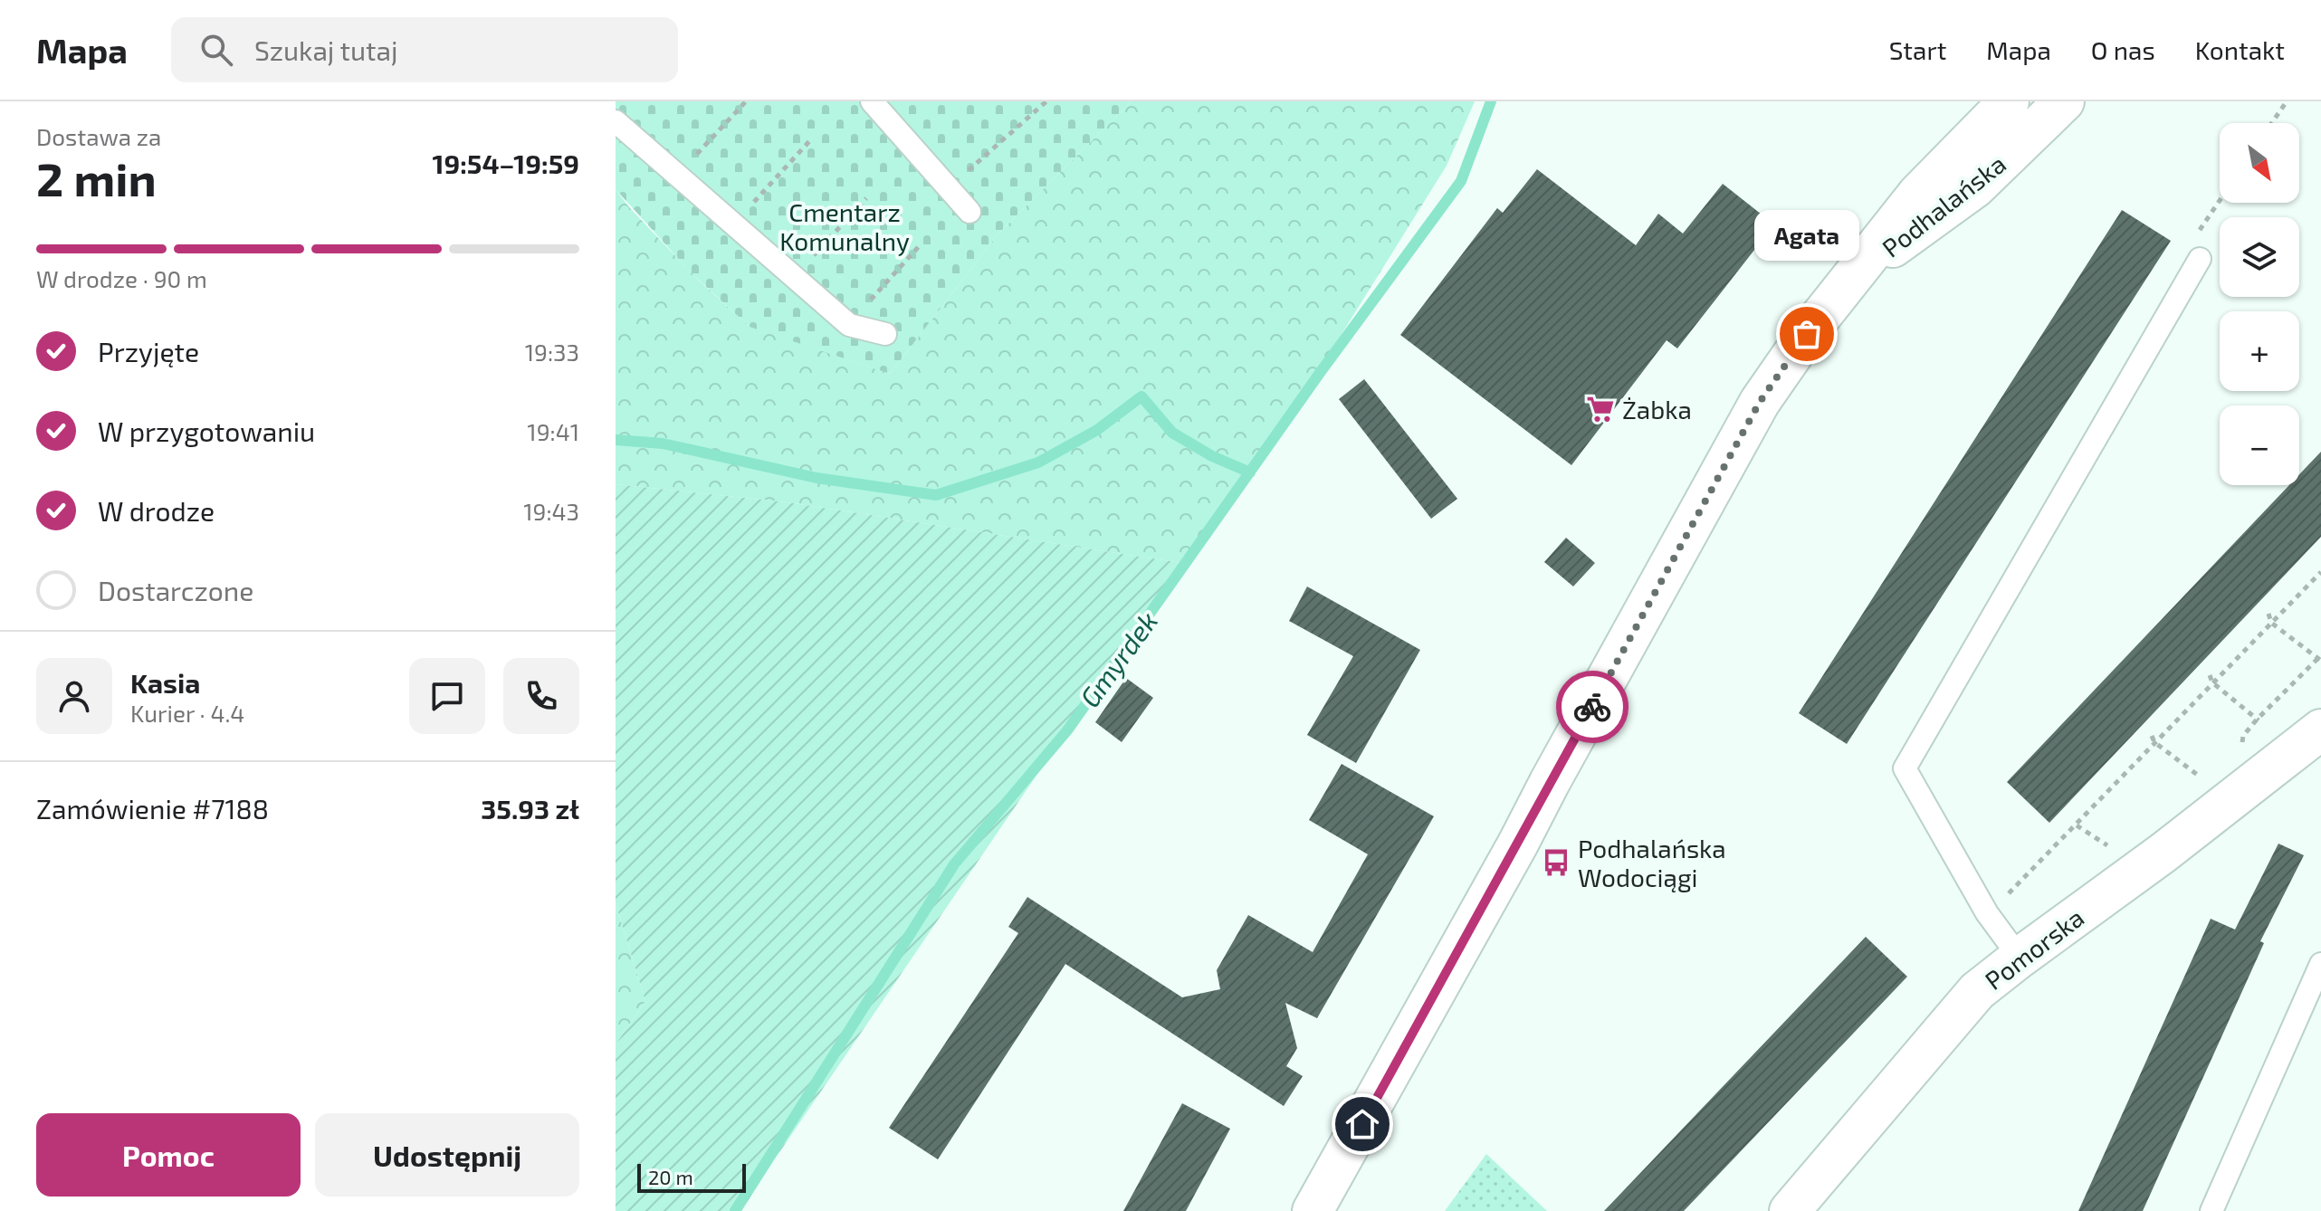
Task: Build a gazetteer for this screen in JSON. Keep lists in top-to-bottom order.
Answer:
{
  "streets": {
    "street": ["Podhalańska", "Pomorska"]
  },
  "water": ["Gmyrdek"],
  "parks": ["Cmentarz Komunalny"],
  "places": {
    "other": ["Agata"],
    "supermarket": ["Żabka"],
    "bus stop": ["Podhalańska Wodociągi"]
  },
  "scale_bar": "20 m",
  "north": "bottom right",
  "page": {
    "header": "Mapa",
    "search": "Szukaj tutaj",
    "nav": [
      "Start",
      "Mapa",
      "O nas",
      "Kontakt"
    ],
    "heading": ["2 min", "Dostawa za", "19:54–19:59"],
    "panel": [
      "Kasia",
      "Kurier · 4.4",
      "Zamówienie #7188",
      "35.93 zł"
    ],
    "map_buttons": ["+", "−"],
    "bubble": "Agata",
    "bar": "W drodze · 90 m",
    "list": [
      ["Przyjęte", "19:33"],
      ["W przygotowaniu", "19:41"],
      ["W drodze", "19:43"],
      "Dostarczone"
    ],
    "buttons": ["Pomoc", "Udostępnij"],
    "scale": "20 m"
  }
}
